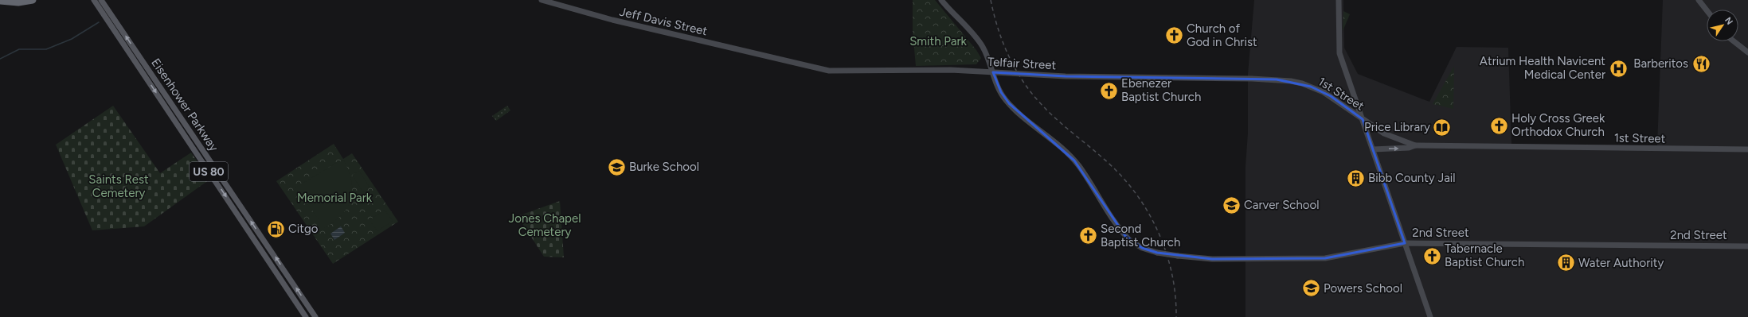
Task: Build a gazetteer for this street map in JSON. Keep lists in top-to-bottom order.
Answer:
{
  "streets": {
    "main road": ["Eisenhower Parkway", "US 80"],
    "street": [
      "Jeff Davis Street",
      "Telfair Street",
      "1st Street",
      "2nd Street"
    ]
  },
  "crossings": [
    ["Jeff Davis Street", "Telfair Street"],
    ["Telfair Street", "1st Street"],
    ["Telfair Street", "2nd Street"]
  ],
  "parks": [
    "Smith Park",
    "Saints Rest Cemetery",
    "Memorial Park",
    "Jones Chapel Cemetery"
  ],
  "places": {
    "church": [
      "Church of God in Christ",
      "Ebenezer Baptist Church",
      "Holy Cross Greek Orthodox Church",
      "Second Baptist Church",
      "Tabernacle Baptist Church"
    ],
    "restaurant": ["Barberitos"],
    "hospital": ["Atrium Health Navicent Medical Center"],
    "library": ["Price Library"],
    "school or university": ["Burke School", "Carver School", "Powers School"],
    "building": ["Bibb County Jail", "Water Authority"],
    "fuel station": ["Citgo"]
  },
  "north": "top right"
}
